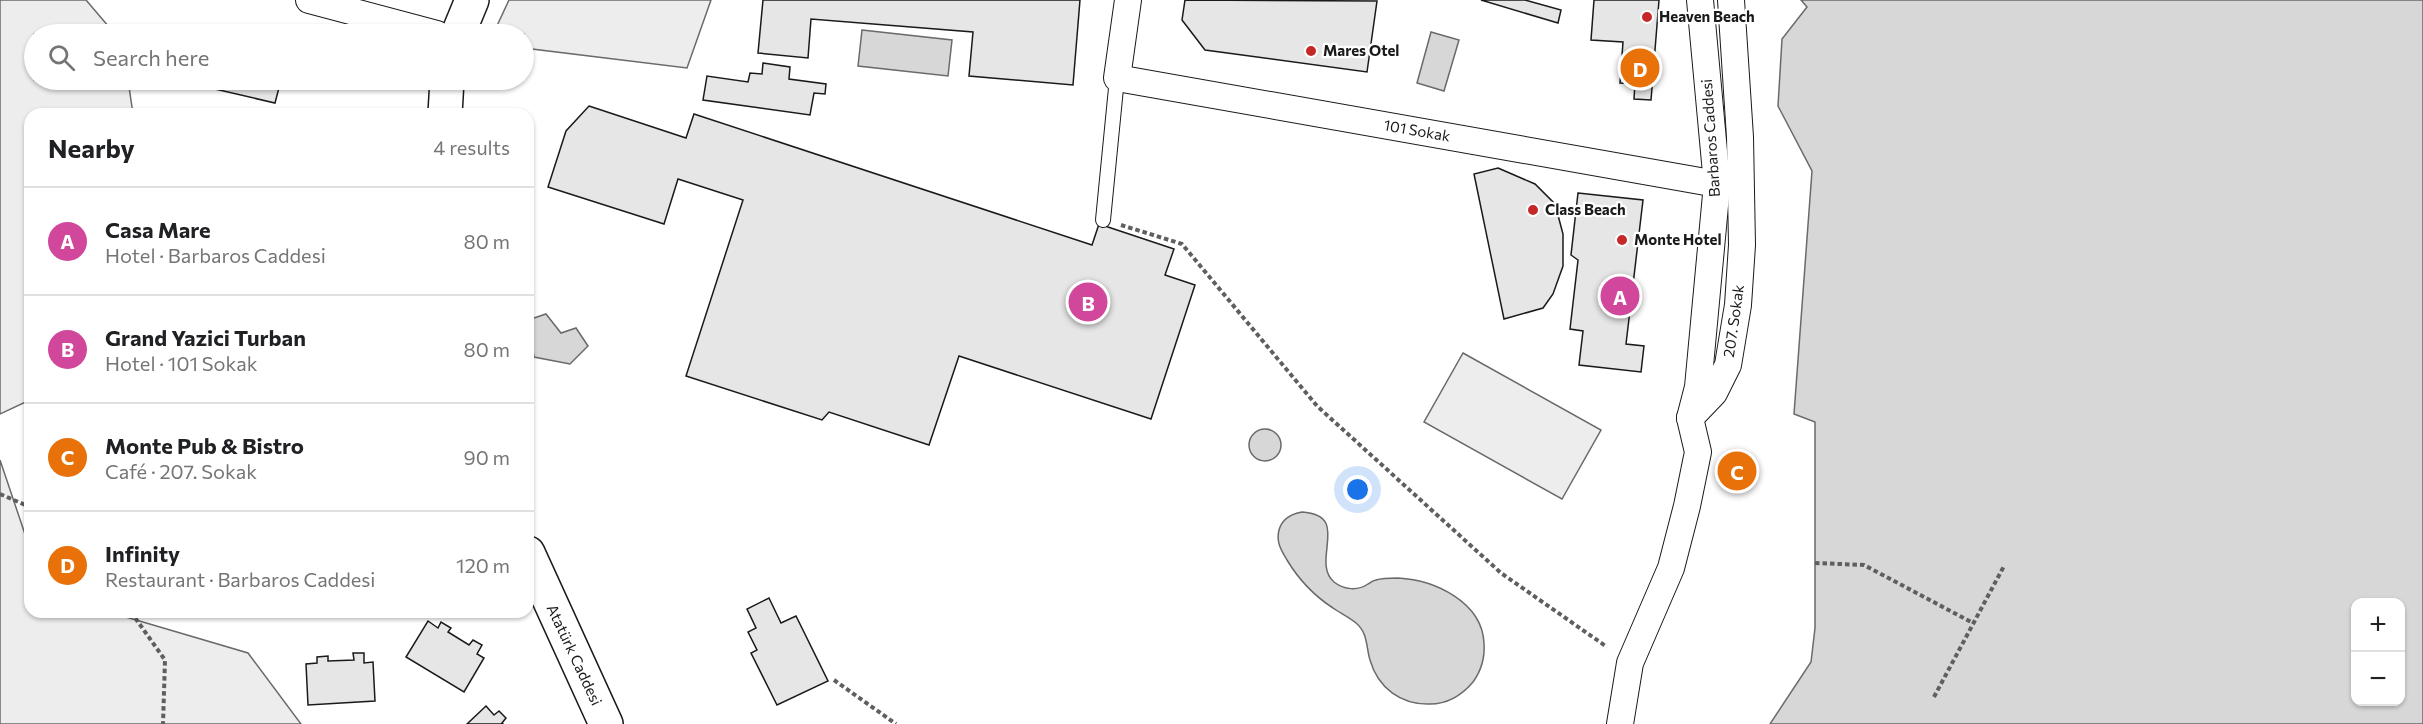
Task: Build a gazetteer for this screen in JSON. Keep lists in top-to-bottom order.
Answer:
{
  "streets": {
    "street": [
      "101 Sokak",
      "Barbaros Caddesi",
      "207. Sokak",
      "Atatürk Caddesi"
    ]
  },
  "crossings": [
    ["101 Sokak", "Barbaros Caddesi"],
    ["Barbaros Caddesi", "207. Sokak"]
  ],
  "places": [
    "Heaven Beach",
    "Mares Otel",
    "Class Beach",
    "Monte Hotel"
  ],
  "page": {
    "search": "Search here",
    "pins": [
      "D",
      "A",
      "B",
      "C"
    ],
    "heading": ["Nearby", "4 results"],
    "list": [
      {
        "mark": "A",
        "name": "Casa Mare",
        "note": "Hotel · Barbaros Caddesi",
        "value": "80 m"
      },
      {
        "mark": "B",
        "name": "Grand Yazici Turban",
        "note": "Hotel · 101 Sokak",
        "value": "80 m"
      },
      {
        "mark": "C",
        "name": "Monte Pub & Bistro",
        "note": "Café · 207. Sokak",
        "value": "90 m"
      },
      {
        "mark": "D",
        "name": "Infinity",
        "note": "Restaurant · Barbaros Caddesi",
        "value": "120 m"
      }
    ],
    "map_buttons": ["+", "−"]
  }
}
